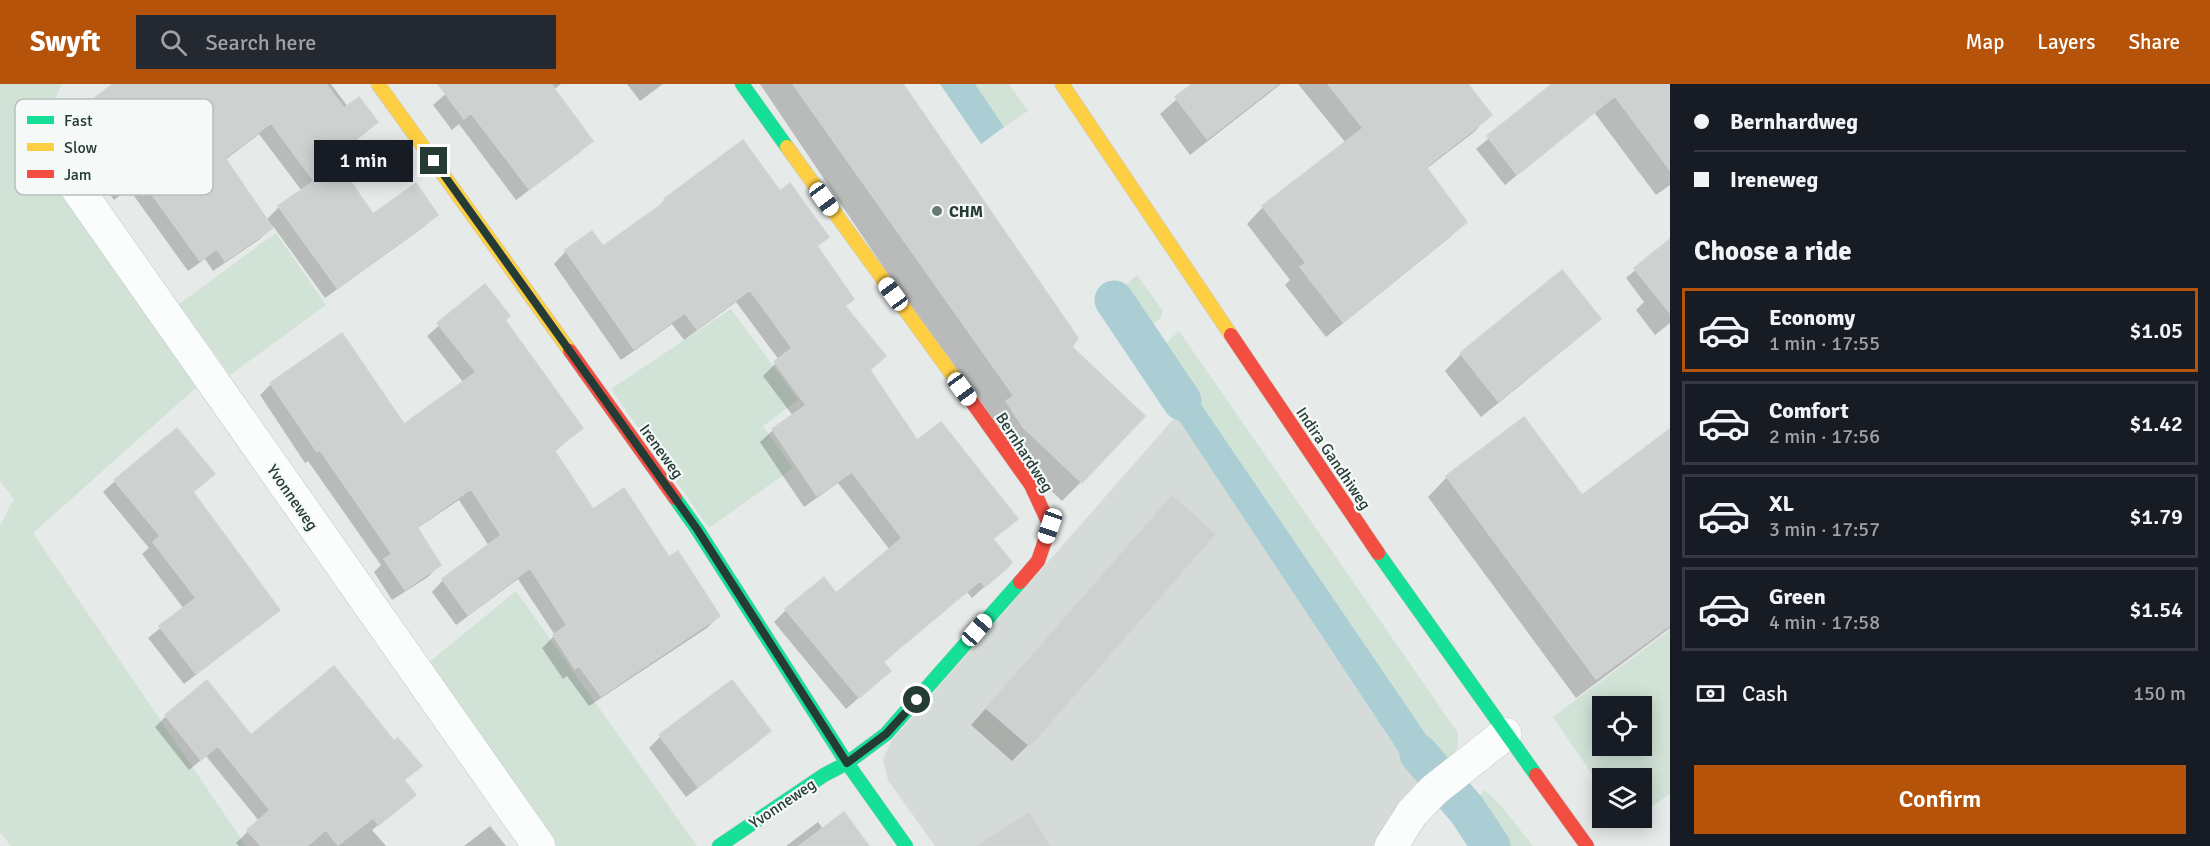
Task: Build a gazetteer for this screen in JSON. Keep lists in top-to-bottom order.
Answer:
{
  "streets": {
    "street": [
      "Ireneweg",
      "Bernhardweg",
      "Indira Gandhiweg",
      "Yvonneweg"
    ]
  },
  "crossings": [
    ["Ireneweg", "Bernhardweg"],
    ["Ireneweg", "Yvonneweg"],
    ["Bernhardweg", "Yvonneweg"]
  ],
  "places": ["CHM"],
  "legend": ["Fast", "Slow", "Jam"],
  "page": {
    "header": "Swyft",
    "search": "Search here",
    "nav": ["Map", "Layers", "Share"],
    "banner": ["Bernhardweg", "Ireneweg"],
    "bubble": "1 min",
    "heading": "Choose a ride",
    "list": [
      {
        "name": "Economy",
        "note": "1 min · 17:55",
        "value": "$1.05"
      },
      {
        "name": "Comfort",
        "note": "2 min · 17:56",
        "value": "$1.42"
      },
      {
        "name": "XL",
        "note": "3 min · 17:57",
        "value": "$1.79"
      },
      {
        "name": "Green",
        "note": "4 min · 17:58",
        "value": "$1.54"
      }
    ],
    "pay": ["Cash", "150 m"],
    "buttons": "Confirm"
  }
}
